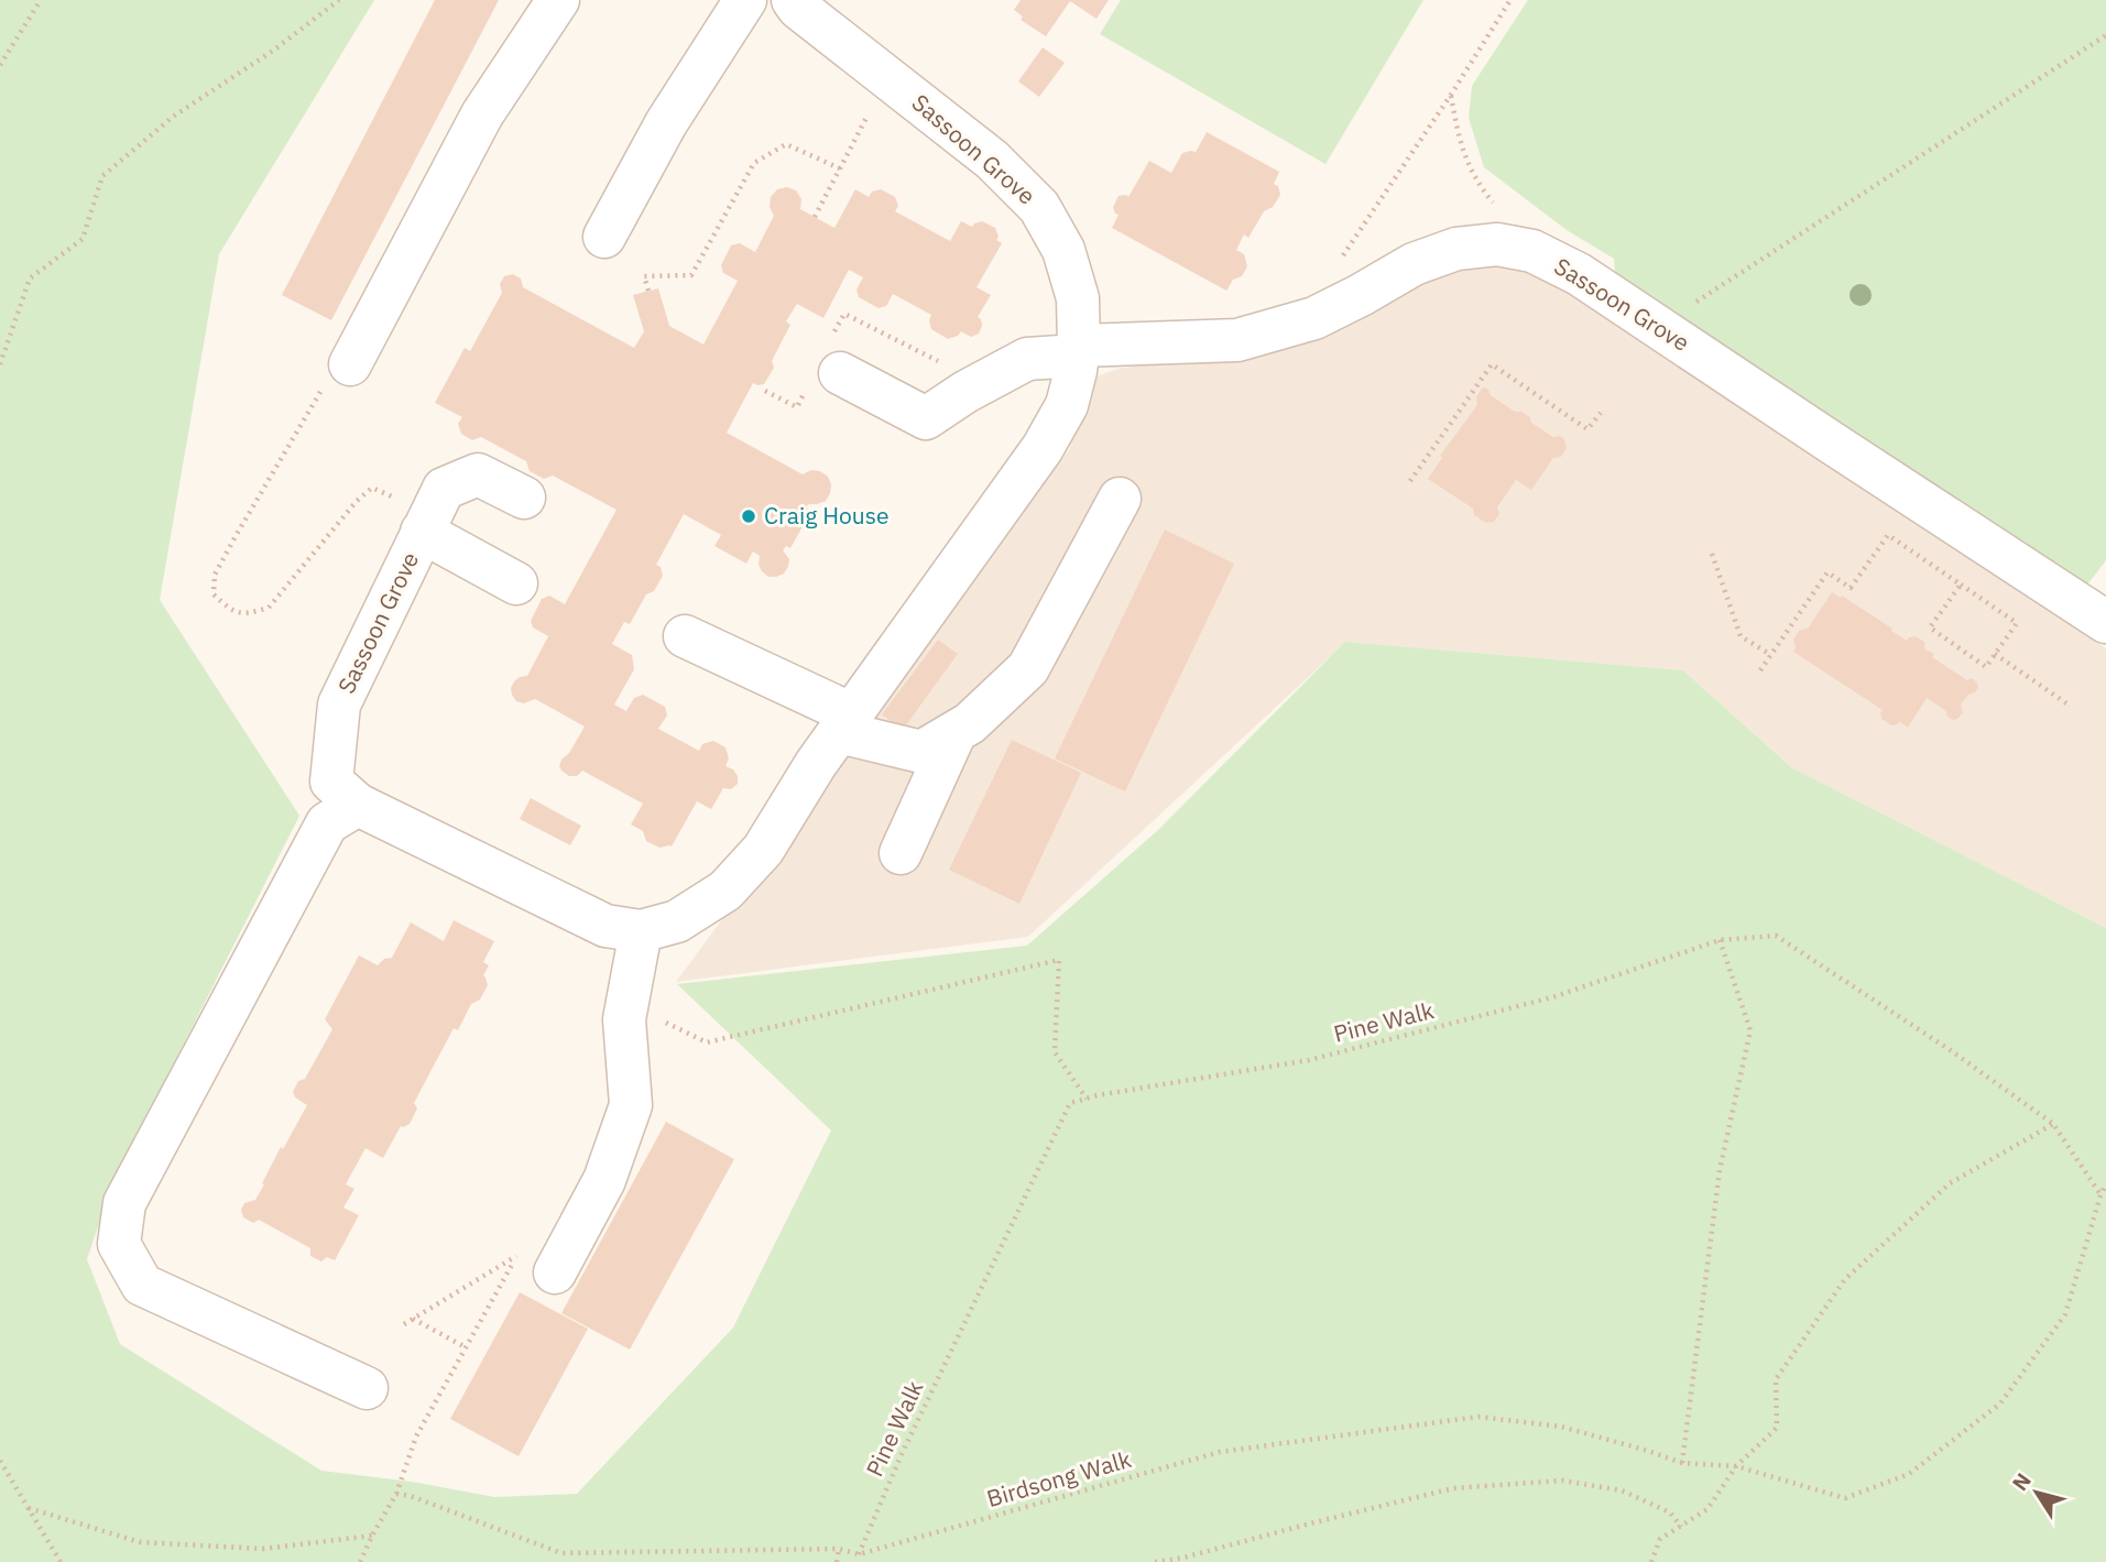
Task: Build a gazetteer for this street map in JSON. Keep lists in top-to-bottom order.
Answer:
{
  "streets": {
    "street": ["Sassoon Grove"],
    "path": ["Pine Walk", "Birdsong Walk"]
  },
  "crossings": [
    ["Pine Walk", "Birdsong Walk"]
  ],
  "places": ["Craig House"],
  "north": "top left"
}
